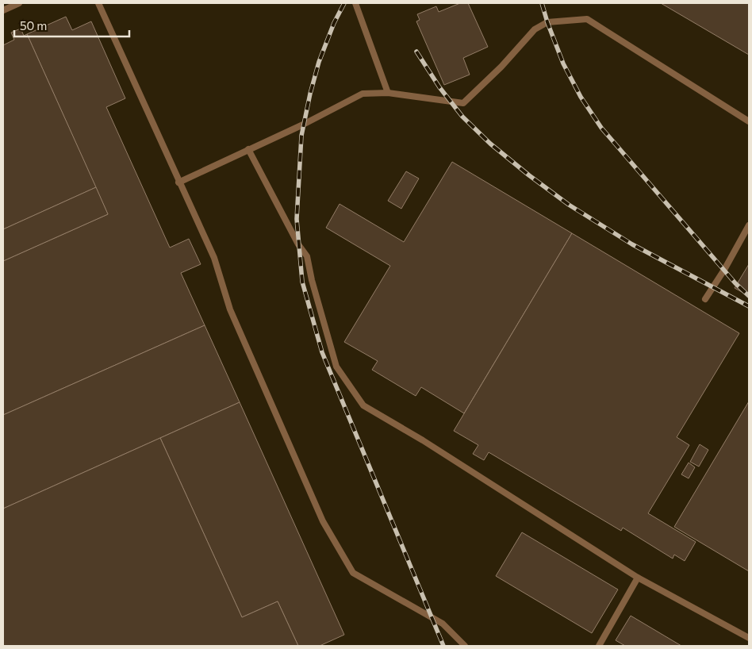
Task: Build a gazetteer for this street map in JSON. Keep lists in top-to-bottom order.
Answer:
{
  "scale_bar": "50 m"
}
